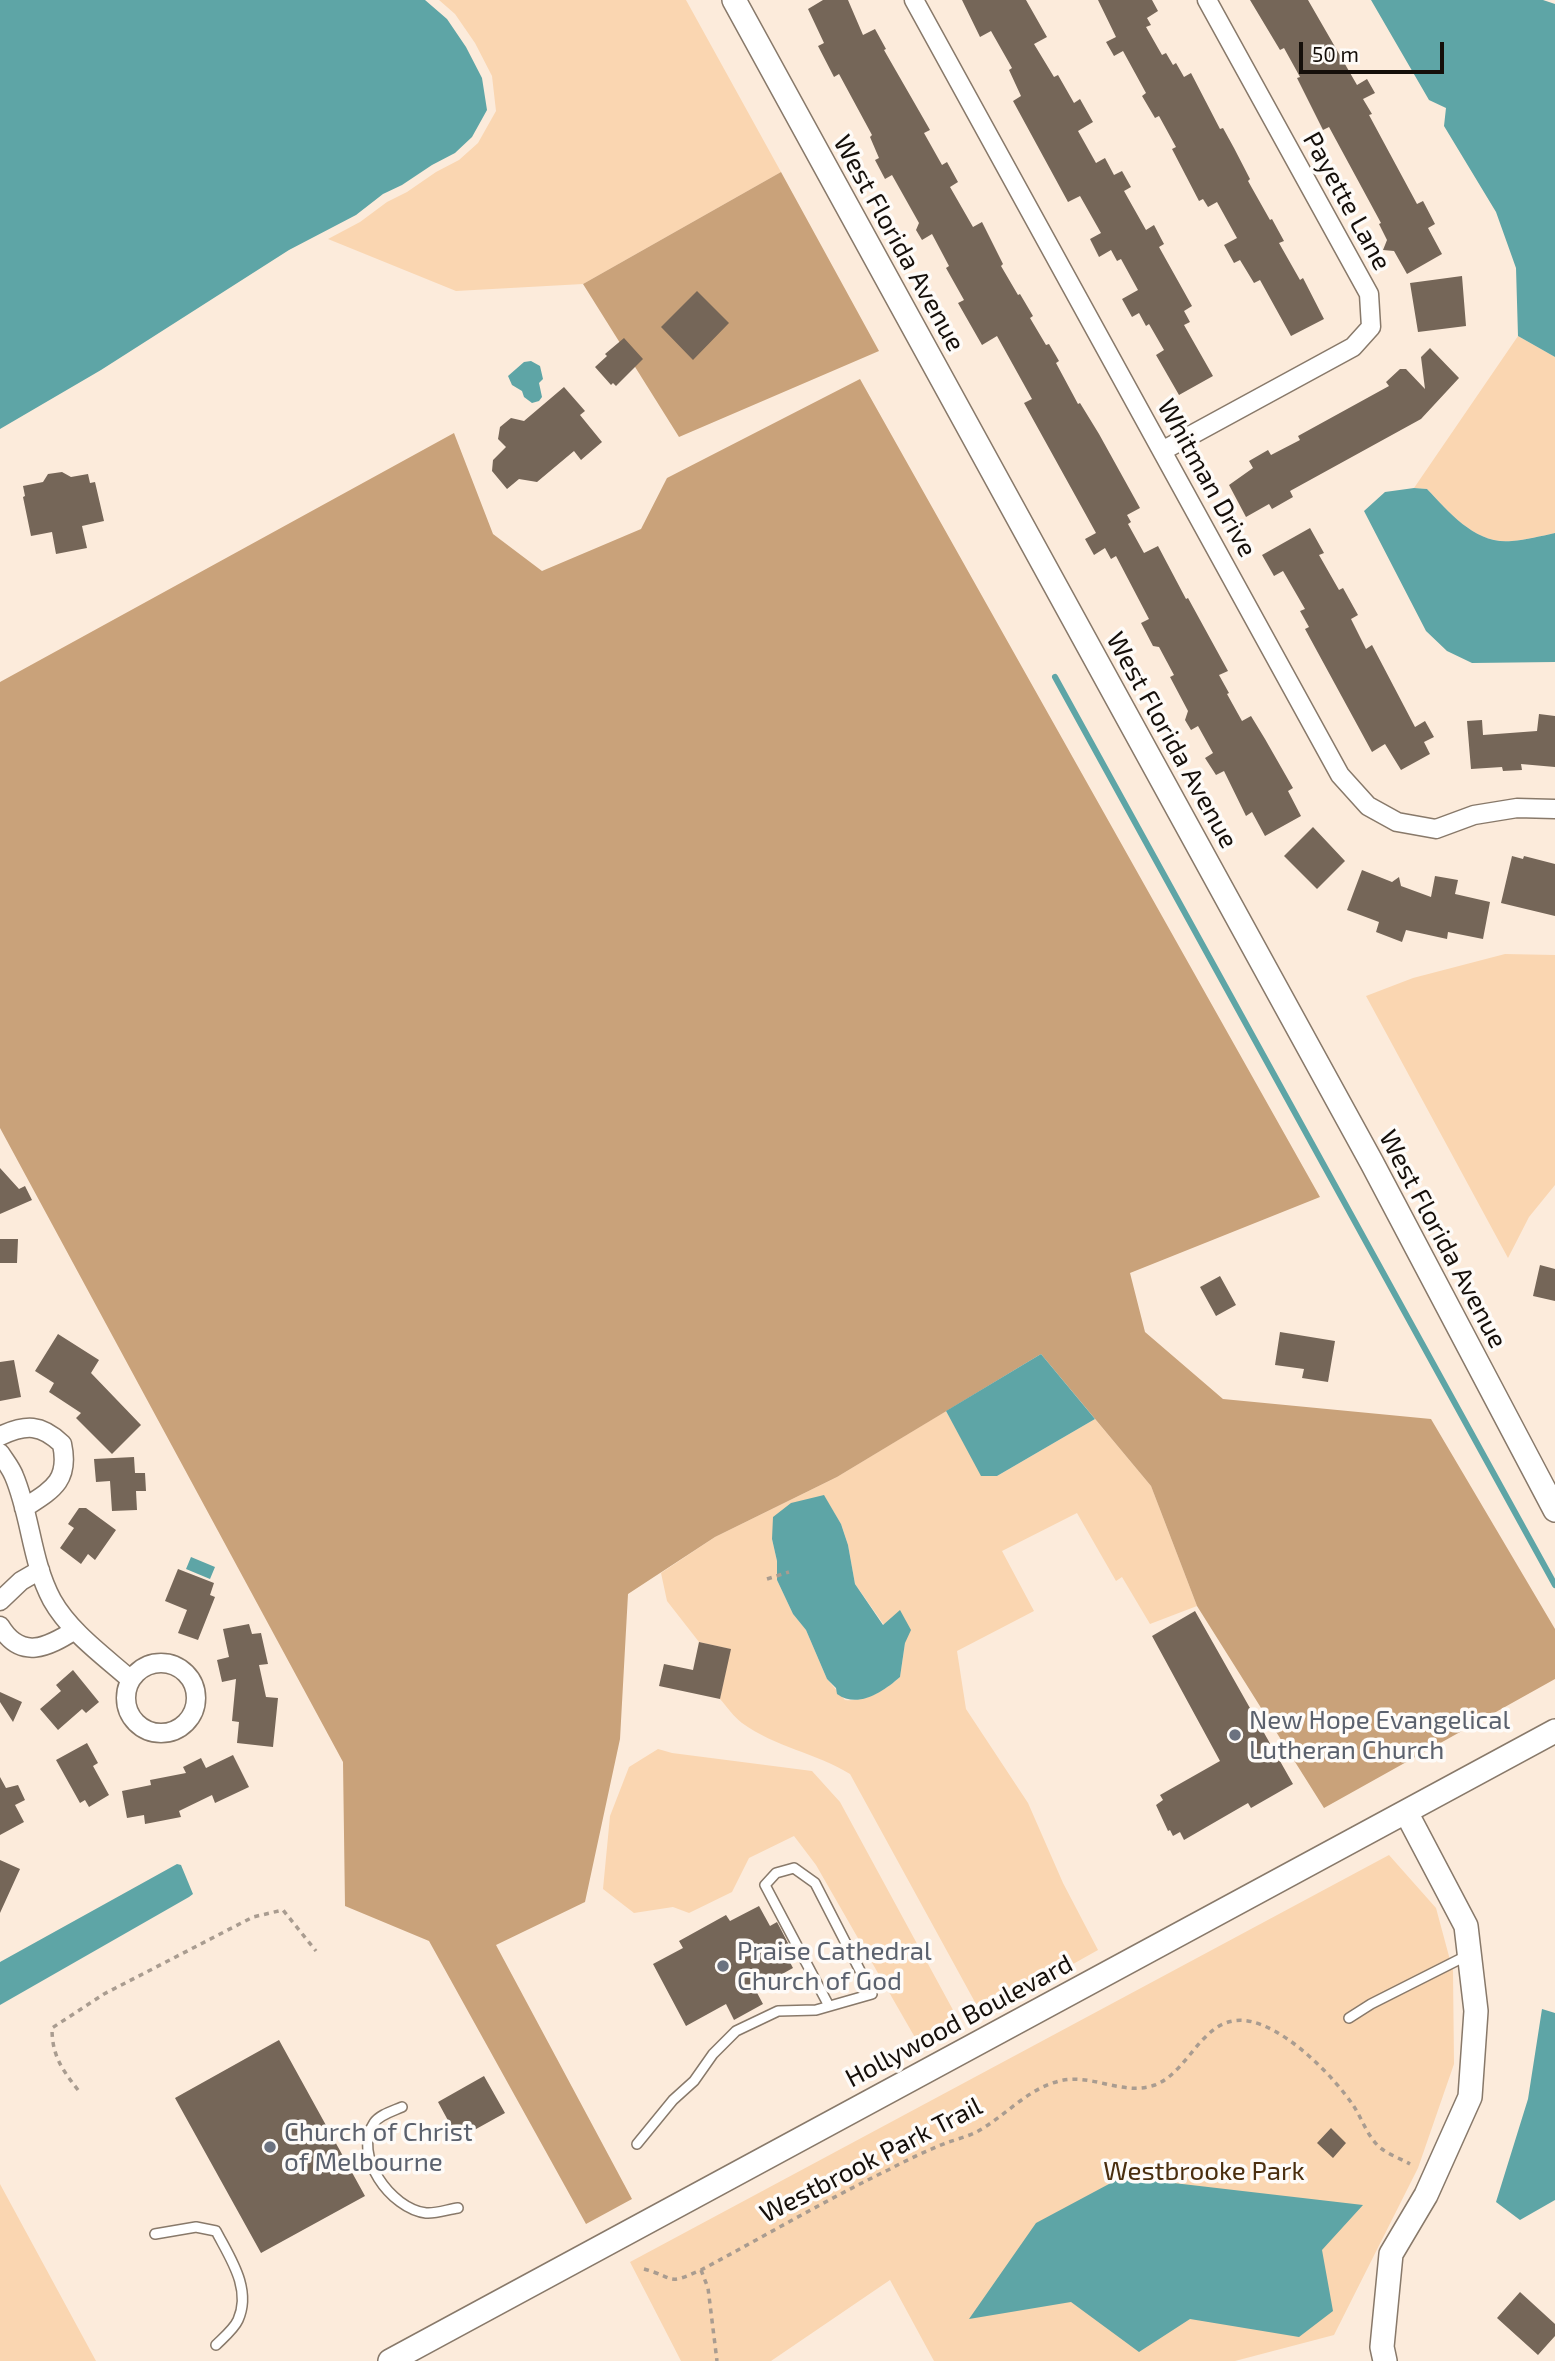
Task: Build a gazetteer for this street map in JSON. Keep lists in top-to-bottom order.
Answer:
{
  "streets": {
    "street": [
      "Payette Lane",
      "West Florida Avenue",
      "Whitman Drive",
      "Hollywood Boulevard"
    ],
    "path": ["Westbrook Park Trail"]
  },
  "crossings": [
    ["Payette Lane", "Whitman Drive"]
  ],
  "parks": ["Westbrooke Park"],
  "places": ["New Hope Evangelical Lutheran Church", "Praise Cathedral Church of God", "Church of Christ of Melbourne"],
  "scale_bar": "50 m"
}
